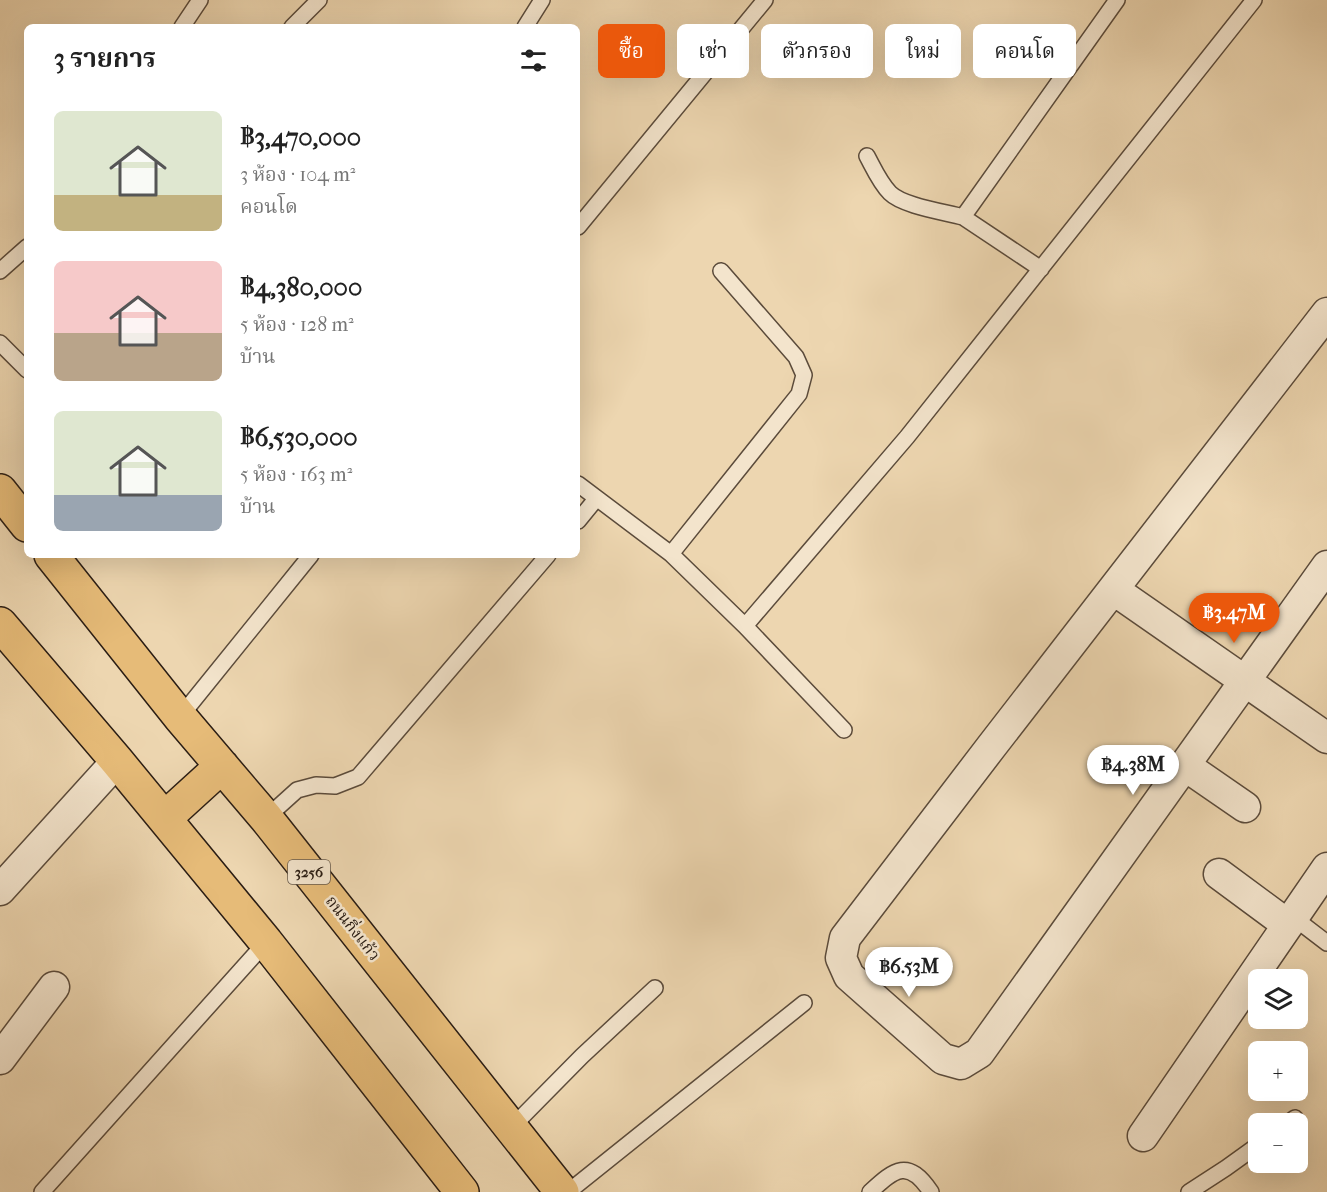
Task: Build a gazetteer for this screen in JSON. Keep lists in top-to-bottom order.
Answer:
{
  "streets": {
    "main road": ["3256", "ถนนกิ่งแก้ว"]
  },
  "page": {
    "chip": [
      "ซื้อ",
      "เช่า",
      "ตัวกรอง",
      "ใหม่",
      "คอนโด"
    ],
    "heading": "3 รายการ",
    "list": [
      {
        "name": "฿3,470,000",
        "note": "3 ห้อง · 104 m² · คอนโด"
      },
      {
        "name": "฿4,380,000",
        "note": "5 ห้อง · 128 m² · บ้าน"
      },
      {
        "name": "฿6,530,000",
        "note": "5 ห้อง · 163 m² · บ้าน"
      }
    ],
    "price": ["฿3.47M", "฿4.38M", "฿6.53M"],
    "map_buttons": ["+", "−"]
  }
}
